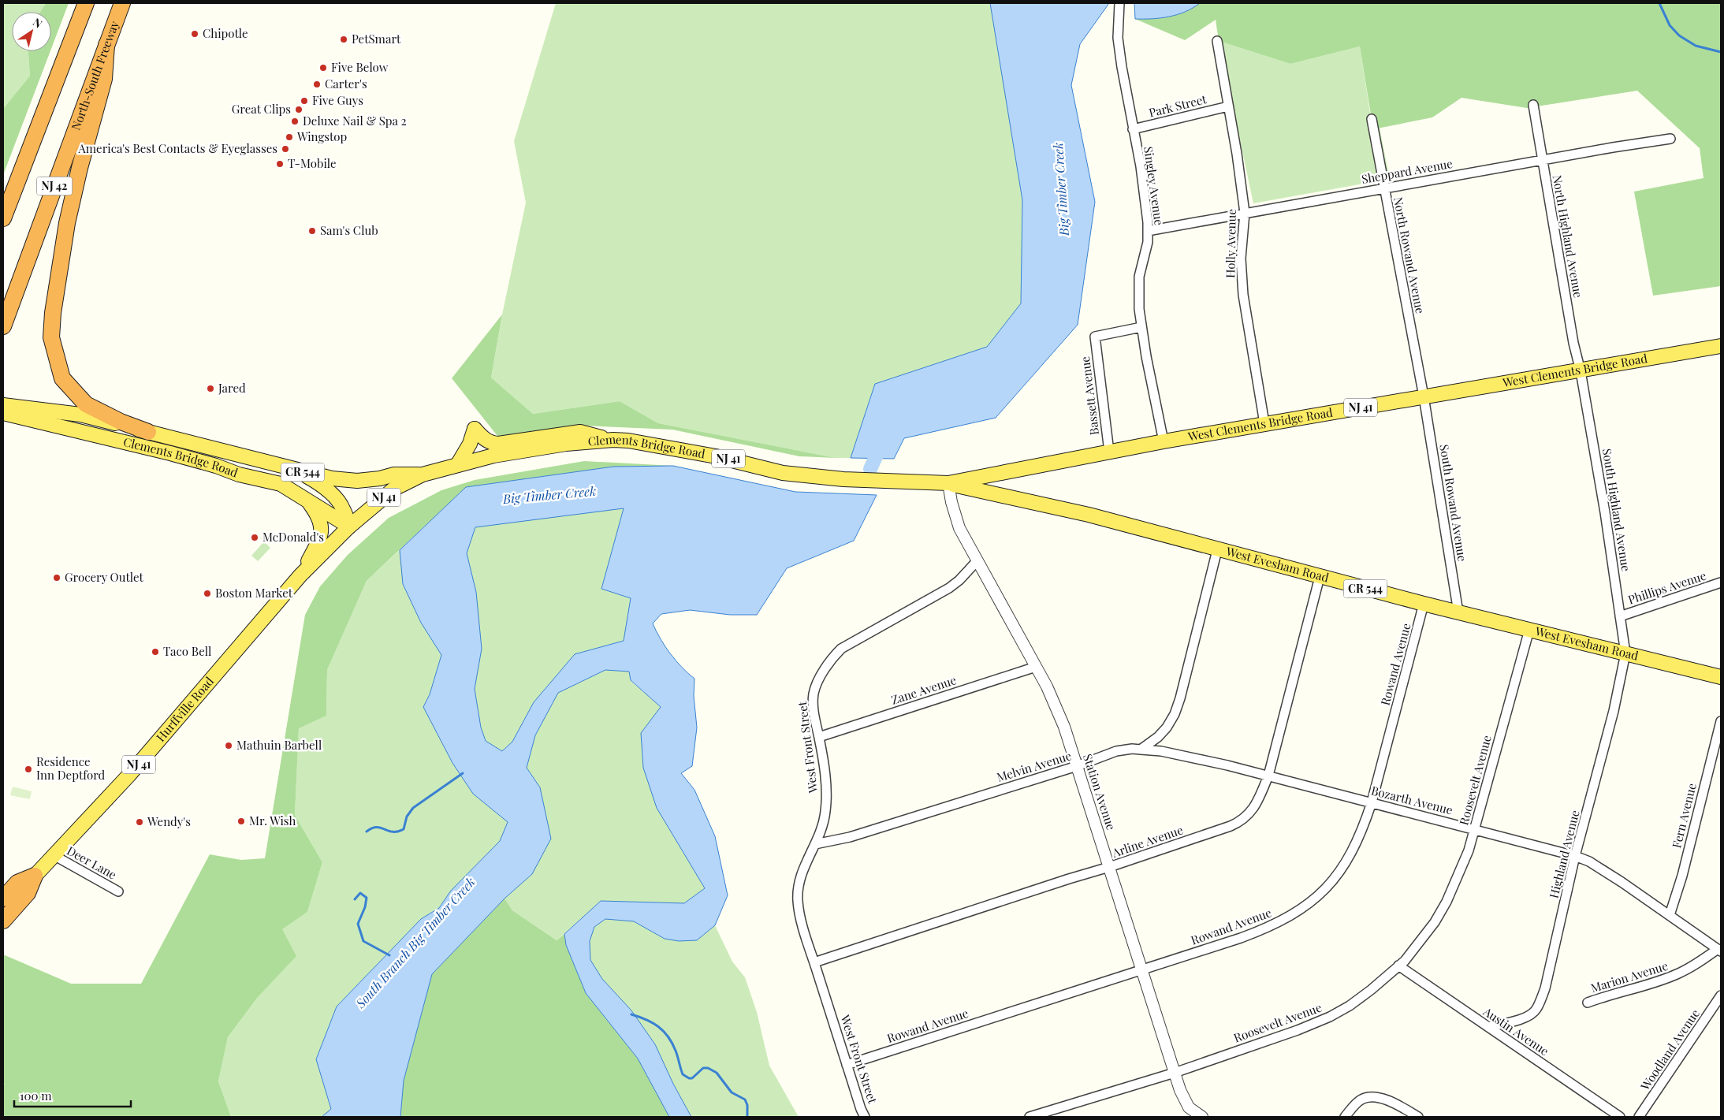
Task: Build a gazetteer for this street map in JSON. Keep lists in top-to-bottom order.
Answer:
{
  "streets": {
    "highway": ["North-South Freeway", "NJ 42"],
    "main road": [
      "West Clements Bridge Road",
      "NJ 41",
      "Clements Bridge Road",
      "CR 544",
      "West Evesham Road",
      "Hurffville Road"
    ],
    "street": [
      "Park Street",
      "Sheppard Avenue",
      "Singley Avenue",
      "North Highland Avenue",
      "Holly Avenue",
      "North Rowand Avenue",
      "Bassett Avenue",
      "South Rowand Avenue",
      "South Highland Avenue",
      "Phillips Avenue",
      "Rowand Avenue",
      "Zane Avenue",
      "West Front Street",
      "Melvin Avenue",
      "Roosevelt Avenue",
      "Station Avenue",
      "Bozarth Avenue",
      "Fern Avenue",
      "Arline Avenue",
      "Highland Avenue",
      "Deer Lane",
      "Marion Avenue",
      "Austin Avenue",
      "Woodland Avenue"
    ]
  },
  "crossings": [
    ["Park Street", "Singley Avenue"],
    ["Park Street", "Holly Avenue"],
    ["Sheppard Avenue", "Singley Avenue"],
    ["Sheppard Avenue", "North Highland Avenue"],
    ["Sheppard Avenue", "Holly Avenue"],
    ["Sheppard Avenue", "North Rowand Avenue"],
    ["Singley Avenue", "West Clements Bridge Road"],
    ["Singley Avenue", "Bassett Avenue"],
    ["North Highland Avenue", "West Clements Bridge Road"],
    ["North Highland Avenue", "South Highland Avenue"],
    ["Holly Avenue", "West Clements Bridge Road"],
    ["North Rowand Avenue", "West Clements Bridge Road"],
    ["North Rowand Avenue", "South Rowand Avenue"],
    ["West Clements Bridge Road", "Bassett Avenue"],
    ["West Clements Bridge Road", "Clements Bridge Road"],
    ["West Clements Bridge Road", "South Rowand Avenue"],
    ["West Clements Bridge Road", "South Highland Avenue"],
    ["West Clements Bridge Road", "West Evesham Road"],
    ["West Clements Bridge Road", "Station Avenue"],
    ["Clements Bridge Road", "Hurffville Road"],
    ["South Rowand Avenue", "West Evesham Road"],
    ["South Highland Avenue", "West Evesham Road"],
    ["South Highland Avenue", "Phillips Avenue"],
    ["South Highland Avenue", "Highland Avenue"],
    ["West Evesham Road", "Rowand Avenue"],
    ["West Evesham Road", "Roosevelt Avenue"],
    ["West Evesham Road", "Station Avenue"],
    ["West Evesham Road", "Arline Avenue"],
    ["West Evesham Road", "Highland Avenue"],
    ["Rowand Avenue", "West Front Street"],
    ["Rowand Avenue", "Station Avenue"],
    ["Rowand Avenue", "Bozarth Avenue"],
    ["Zane Avenue", "West Front Street"],
    ["Zane Avenue", "Station Avenue"],
    ["Hurffville Road", "Deer Lane"],
    ["West Front Street", "Melvin Avenue"],
    ["West Front Street", "Station Avenue"],
    ["West Front Street", "Arline Avenue"],
    ["Melvin Avenue", "Station Avenue"],
    ["Melvin Avenue", "Bozarth Avenue"],
    ["Roosevelt Avenue", "Station Avenue"],
    ["Roosevelt Avenue", "Bozarth Avenue"],
    ["Roosevelt Avenue", "Austin Avenue"],
    ["Station Avenue", "Arline Avenue"],
    ["Bozarth Avenue", "Fern Avenue"],
    ["Bozarth Avenue", "Arline Avenue"],
    ["Bozarth Avenue", "Highland Avenue"],
    ["Bozarth Avenue", "Marion Avenue"],
    ["Highland Avenue", "Austin Avenue"]
  ],
  "water": ["Big Timber Creek", "South Branch Big Timber Creek"],
  "places": [
    "Chipotle",
    "PetSmart",
    "Five Below",
    "Carter's",
    "Five Guys",
    "Great Clips",
    "Deluxe Nail & Spa 2",
    "Wingstop",
    "America's Best Contacts & Eyeglasses",
    "T-Mobile",
    "Sam's Club",
    "Jared",
    "McDonald's",
    "Grocery Outlet",
    "Boston Market",
    "Taco Bell",
    "Mathuin Barbell",
    "Residence Inn Deptford",
    "Mr. Wish",
    "Wendy's"
  ],
  "scale_bar": "100 m",
  "north": "top right"
}
